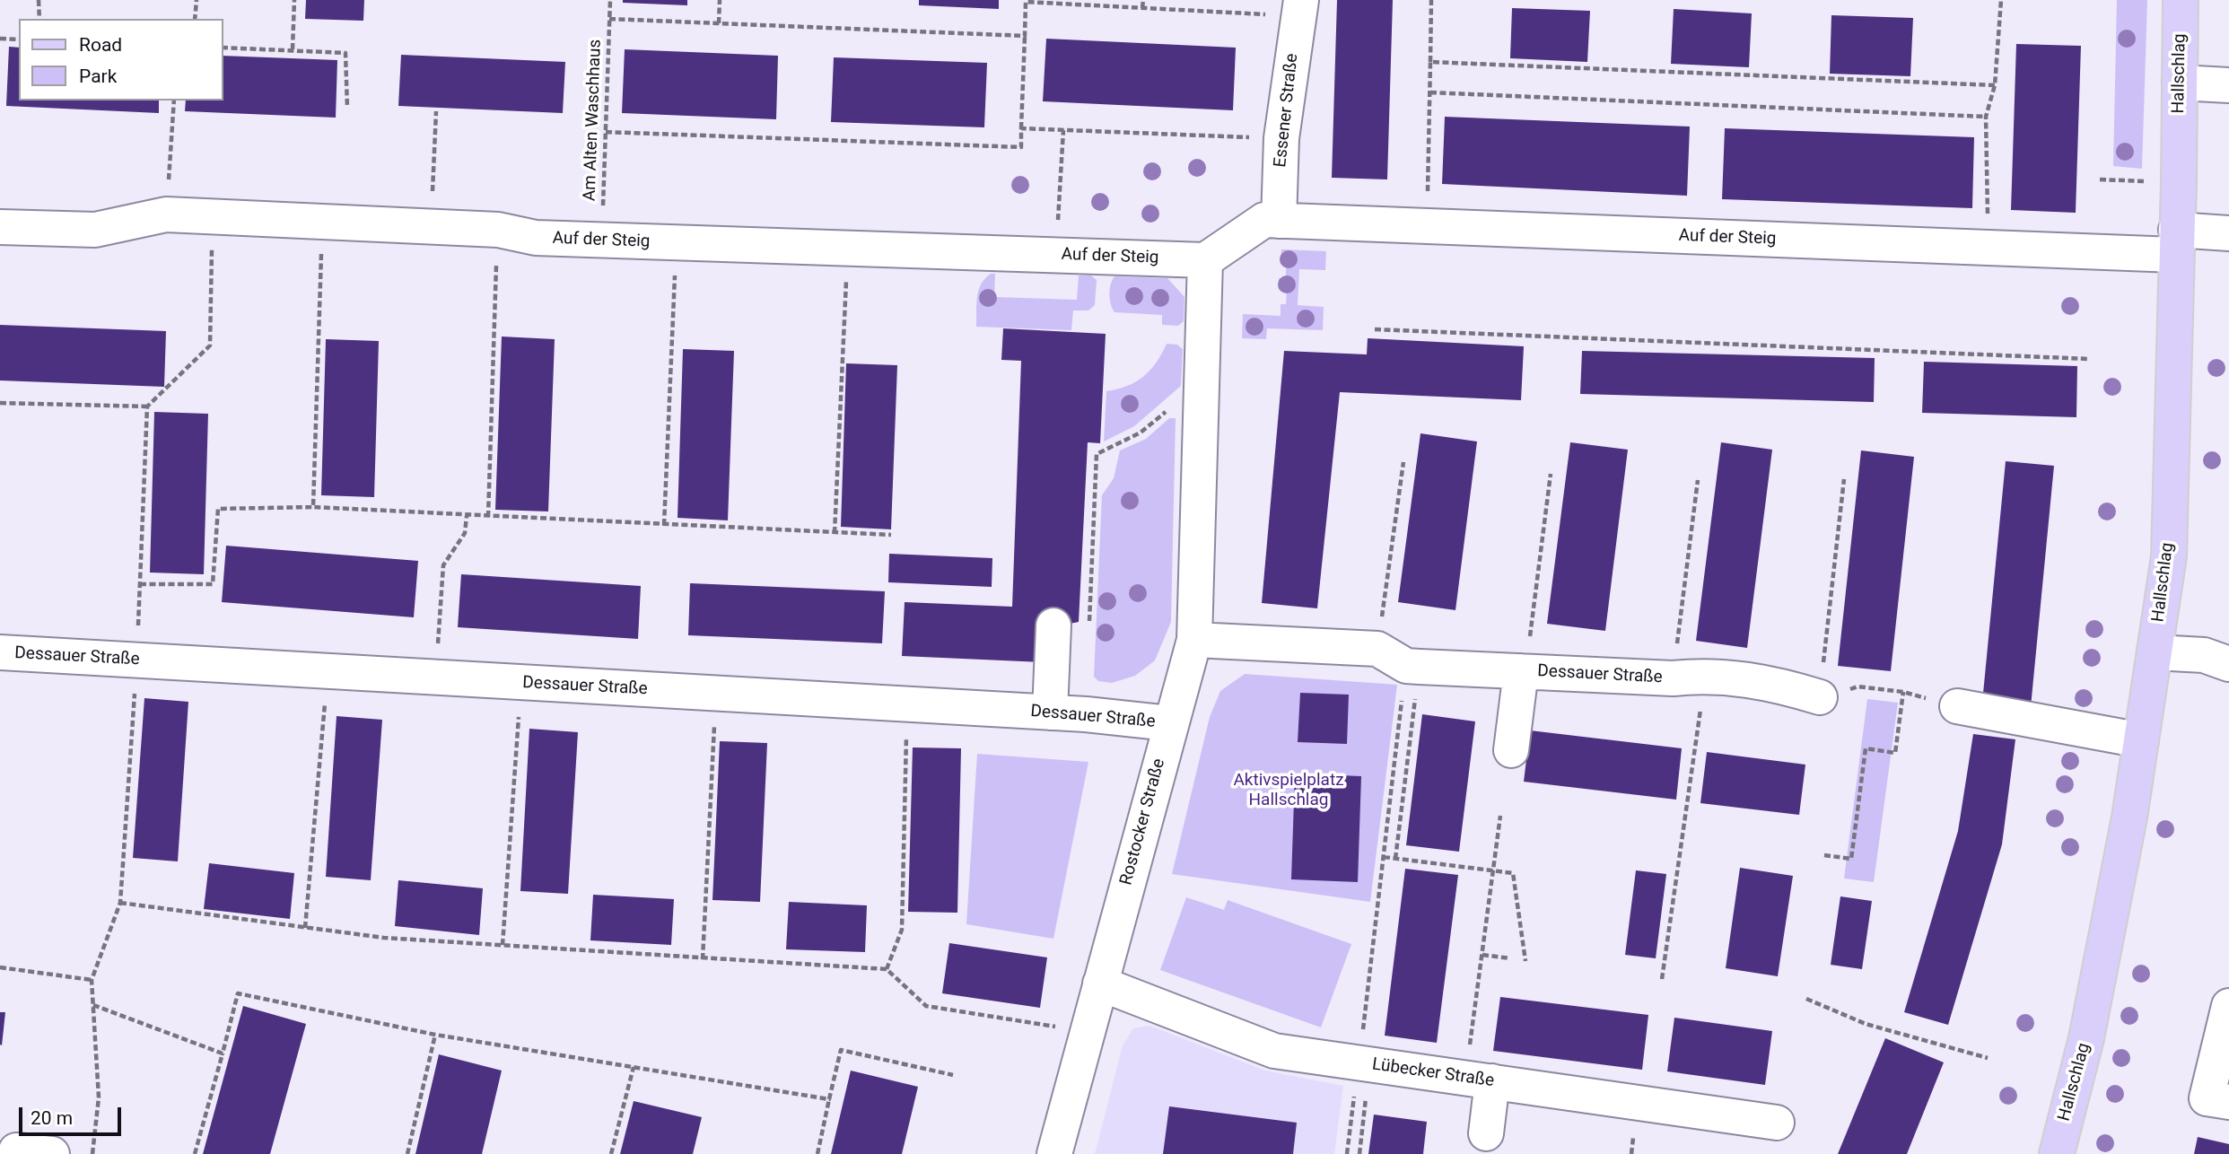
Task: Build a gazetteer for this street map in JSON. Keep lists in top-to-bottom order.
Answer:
{
  "streets": {
    "main road": ["Hallschlag"],
    "street": [
      "Essener Straße",
      "Auf der Steig",
      "Dessauer Straße",
      "Rostocker Straße",
      "Lübecker Straße"
    ],
    "path": ["Am Alten Waschhaus"]
  },
  "crossings": [
    ["Hallschlag", "Auf der Steig"],
    ["Essener Straße", "Auf der Steig"],
    ["Am Alten Waschhaus", "Auf der Steig"],
    ["Auf der Steig", "Rostocker Straße"],
    ["Dessauer Straße", "Rostocker Straße"],
    ["Rostocker Straße", "Lübecker Straße"]
  ],
  "parks": ["Aktivspielplatz Hallschlag"],
  "legend": ["Road", "Park"],
  "scale_bar": "20 m"
}
